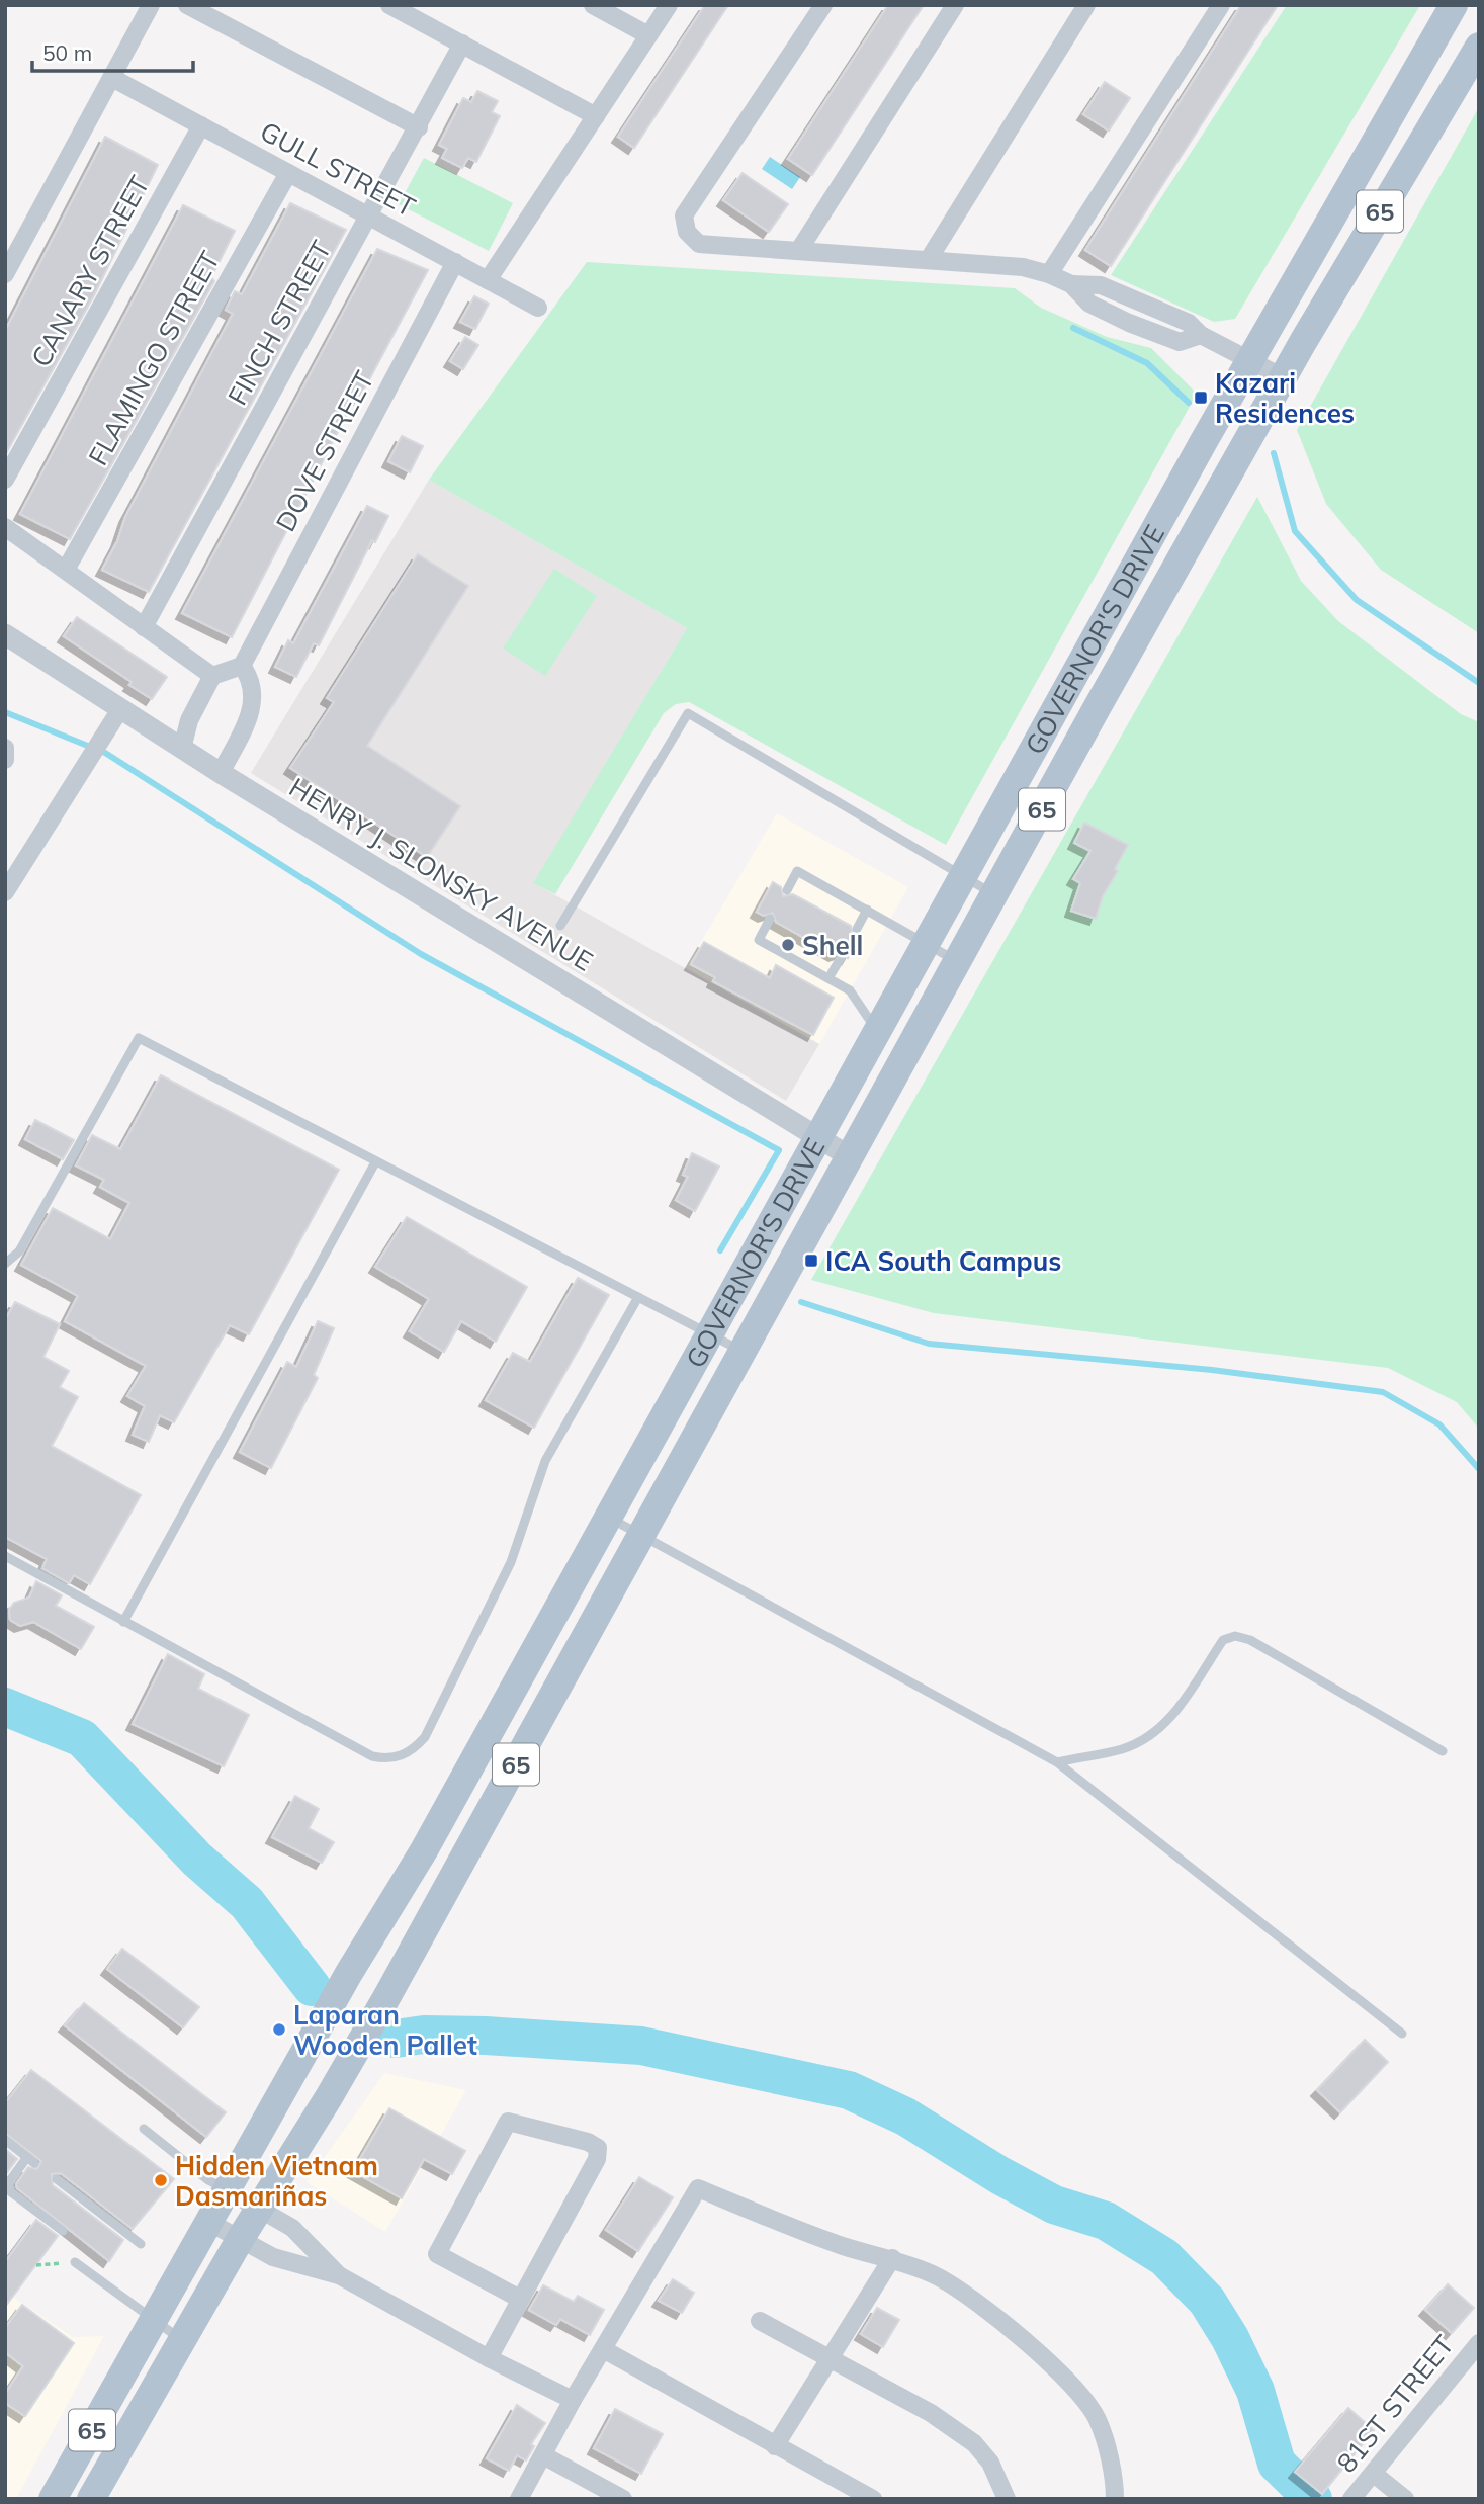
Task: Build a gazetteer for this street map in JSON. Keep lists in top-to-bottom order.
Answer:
{
  "streets": {
    "main road": ["65", "GOVERNOR'S DRIVE"],
    "street": [
      "GULL STREET",
      "CANARY STREET",
      "FINCH STREET",
      "FLAMINGO STREET",
      "DOVE STREET",
      "HENRY J. SLONSKY AVENUE",
      "81ST STREET"
    ]
  },
  "crossings": [
    ["GULL STREET", "CANARY STREET"],
    ["GULL STREET", "FINCH STREET"],
    ["GULL STREET", "FLAMINGO STREET"],
    ["GULL STREET", "DOVE STREET"],
    ["GOVERNOR'S DRIVE", "HENRY J. SLONSKY AVENUE"]
  ],
  "places": {
    "transit": ["Kazari Residences", "ICA South Campus"],
    "other": ["Shell", "Laparan Wooden Pallet", "Hidden Vietnam Dasmariñas"]
  },
  "scale_bar": "50 m"
}
